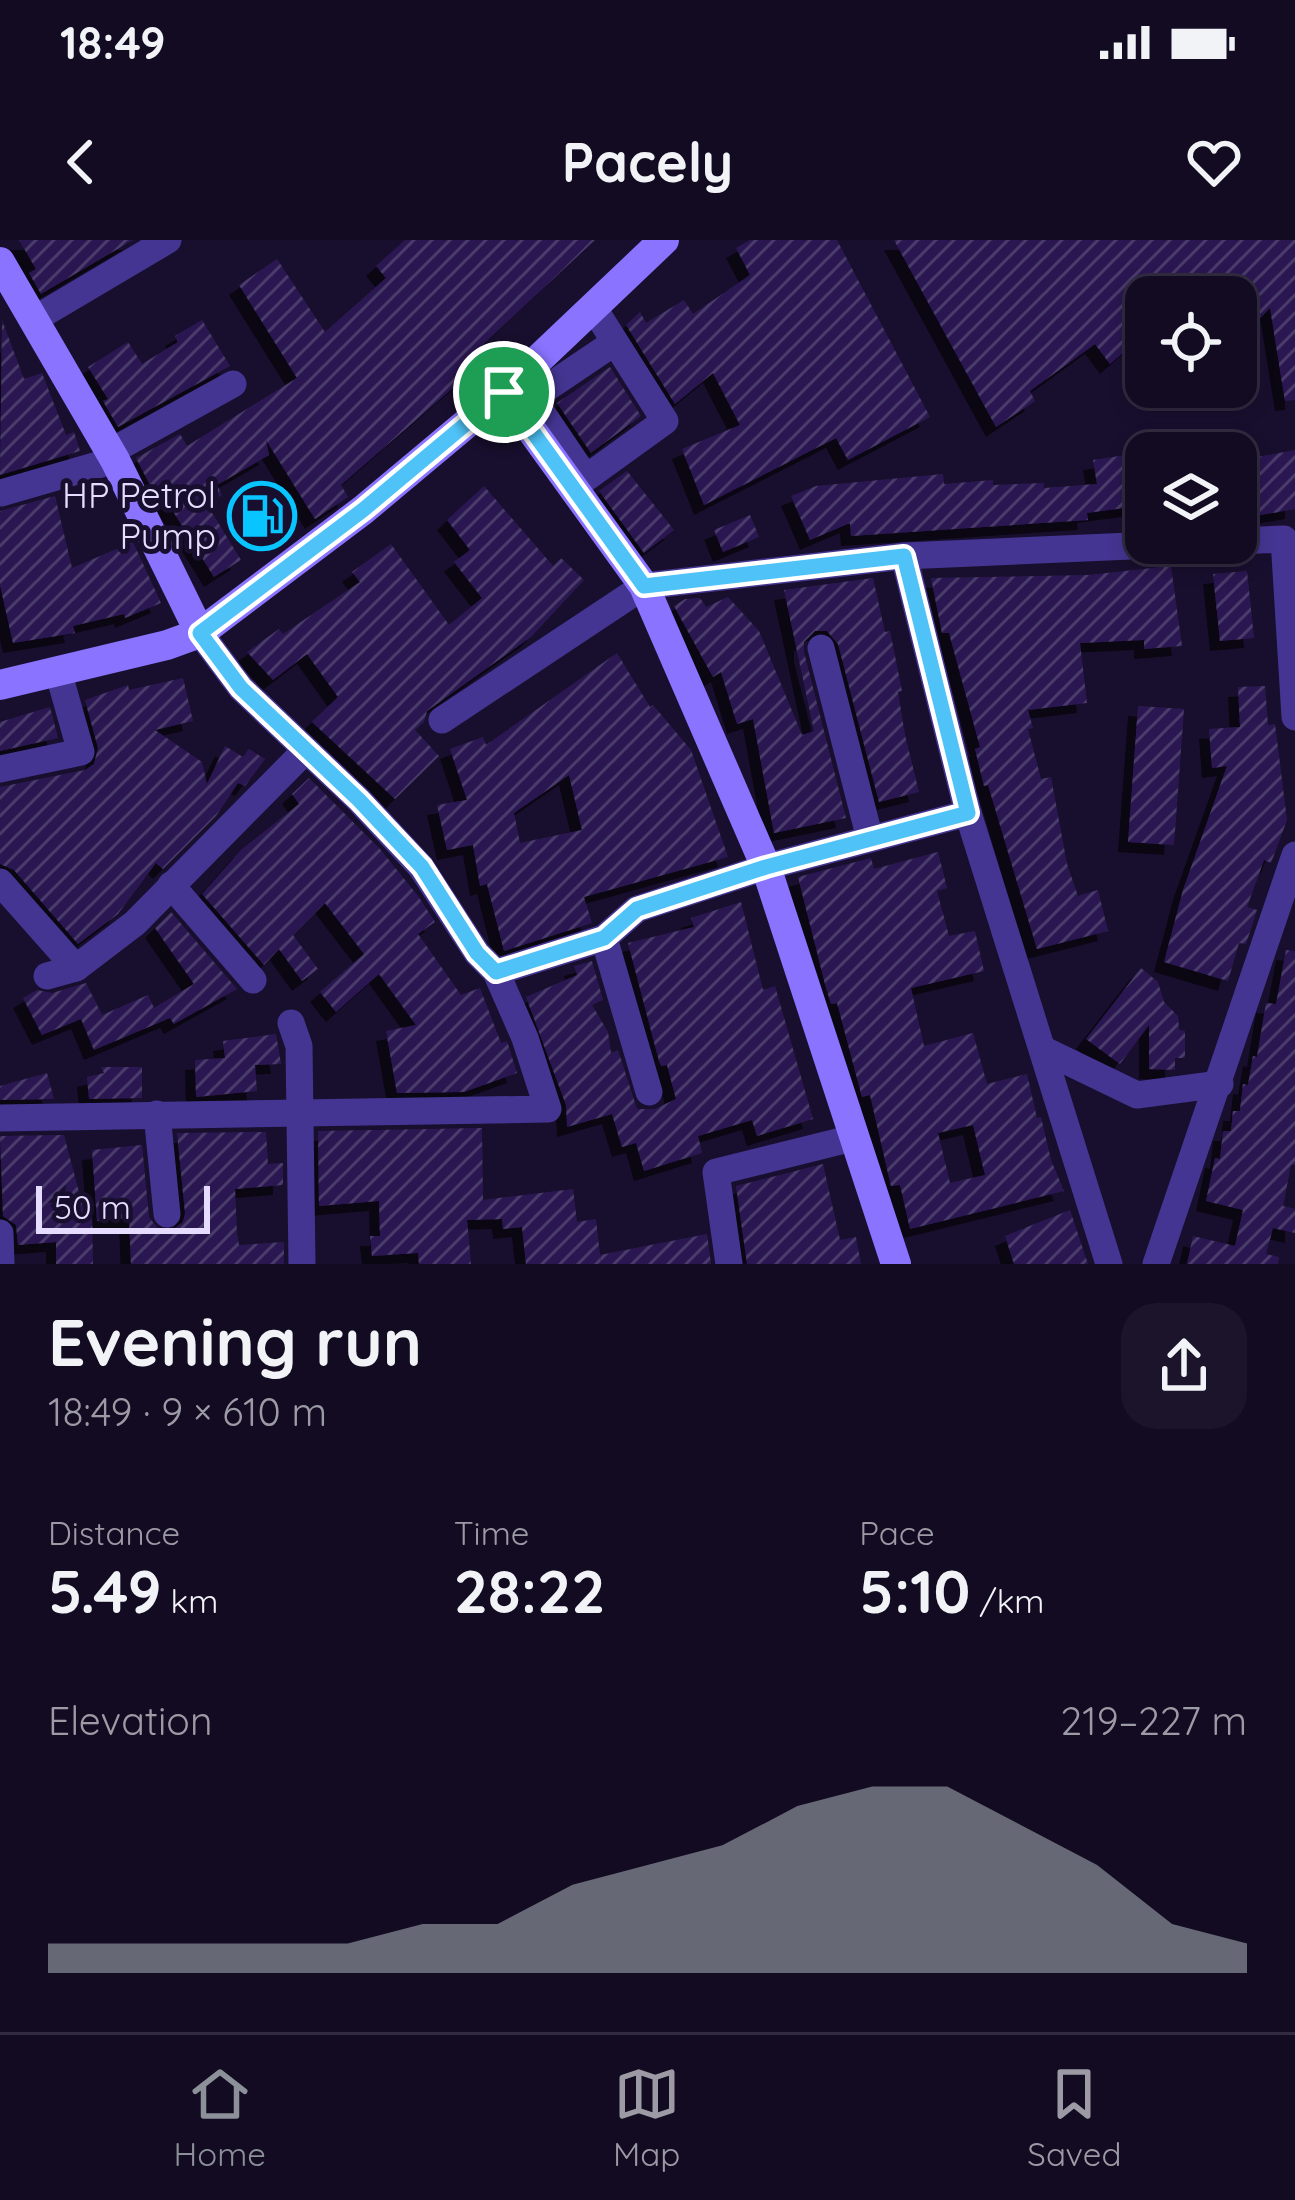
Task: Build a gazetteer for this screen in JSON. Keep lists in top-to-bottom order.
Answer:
{
  "places": {
    "fuel station": ["HP Petrol Pump"]
  },
  "scale_bar": "50 m",
  "page": {
    "status": "18:49",
    "header": "Pacely",
    "scale": "50 m",
    "heading": ["Evening run", "18:49 · 9 × 610 m"],
    "stats": [
      ["Distance", "5.49 km"],
      ["Time", "28:22"],
      ["Pace", "5:10 /km"]
    ],
    "chart": ["Elevation", "219–227 m"],
    "tabs": ["Home", "Map", "Saved"]
  }
}
